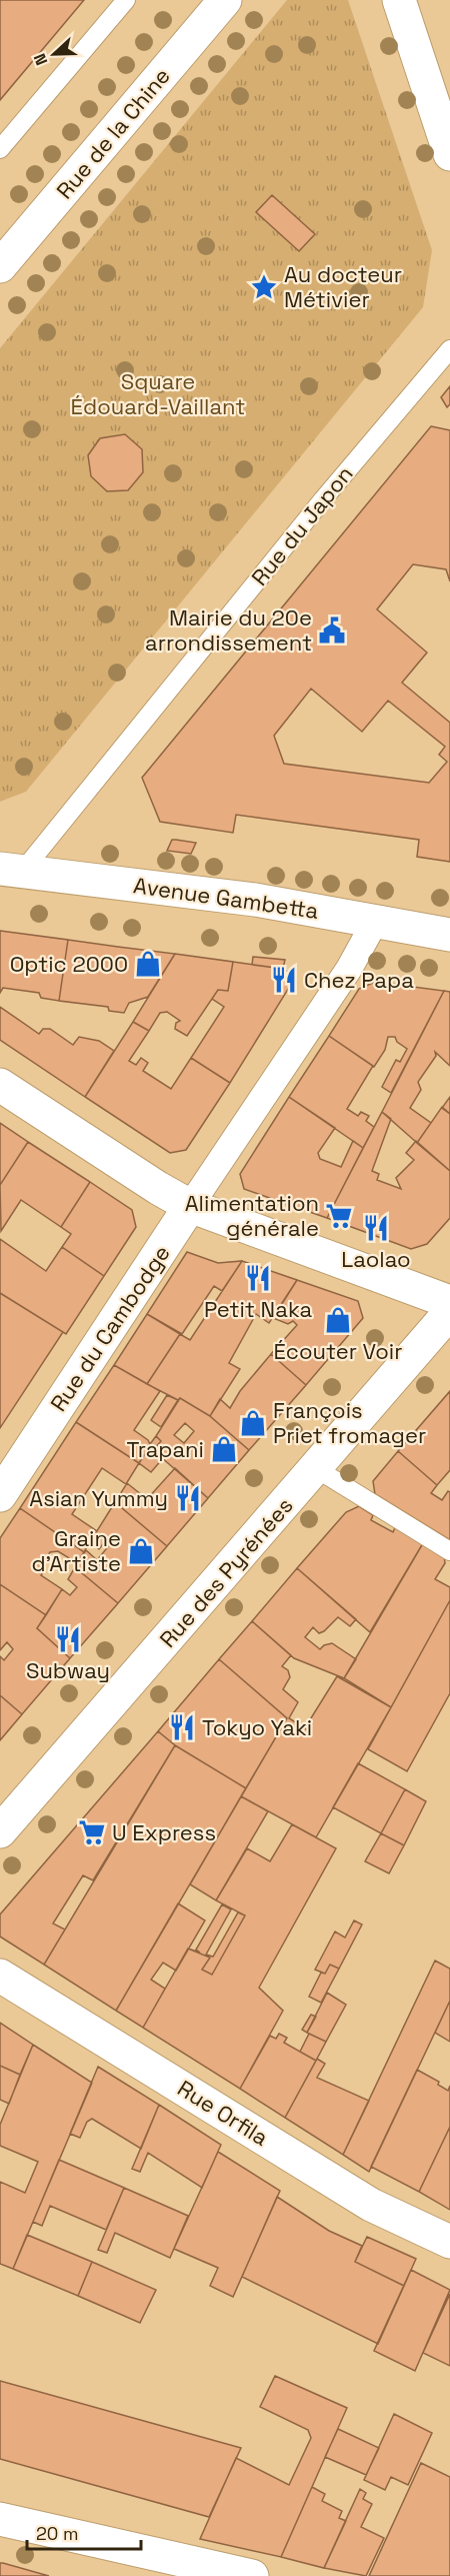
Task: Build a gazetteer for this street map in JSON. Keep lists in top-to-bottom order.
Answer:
{
  "streets": {
    "street": [
      "Rue de la Chine",
      "Avenue Gambetta",
      "Rue du Cambodge",
      "Rue des Pyrénées",
      "Rue Orfila"
    ],
    "lane": ["Rue du Japon"]
  },
  "crossings": [
    ["Rue du Japon", "Avenue Gambetta"],
    ["Avenue Gambetta", "Rue du Cambodge"]
  ],
  "parks": ["Square Édouard-Vaillant"],
  "places": {
    "place": ["Au docteur Métivier"],
    "public building": ["Mairie du 20e arrondissement"],
    "shop": [
      "Optic 2000",
      "Écouter Voir",
      "François Priet fromager",
      "Trapani",
      "Graine d'Artiste"
    ],
    "restaurant": [
      "Chez Papa",
      "Laolao",
      "Petit Naka",
      "Asian Yummy",
      "Subway",
      "Tokyo Yaki"
    ],
    "supermarket": ["Alimentation générale", "U Express"]
  },
  "scale_bar": "20 m",
  "north": "left"
}
